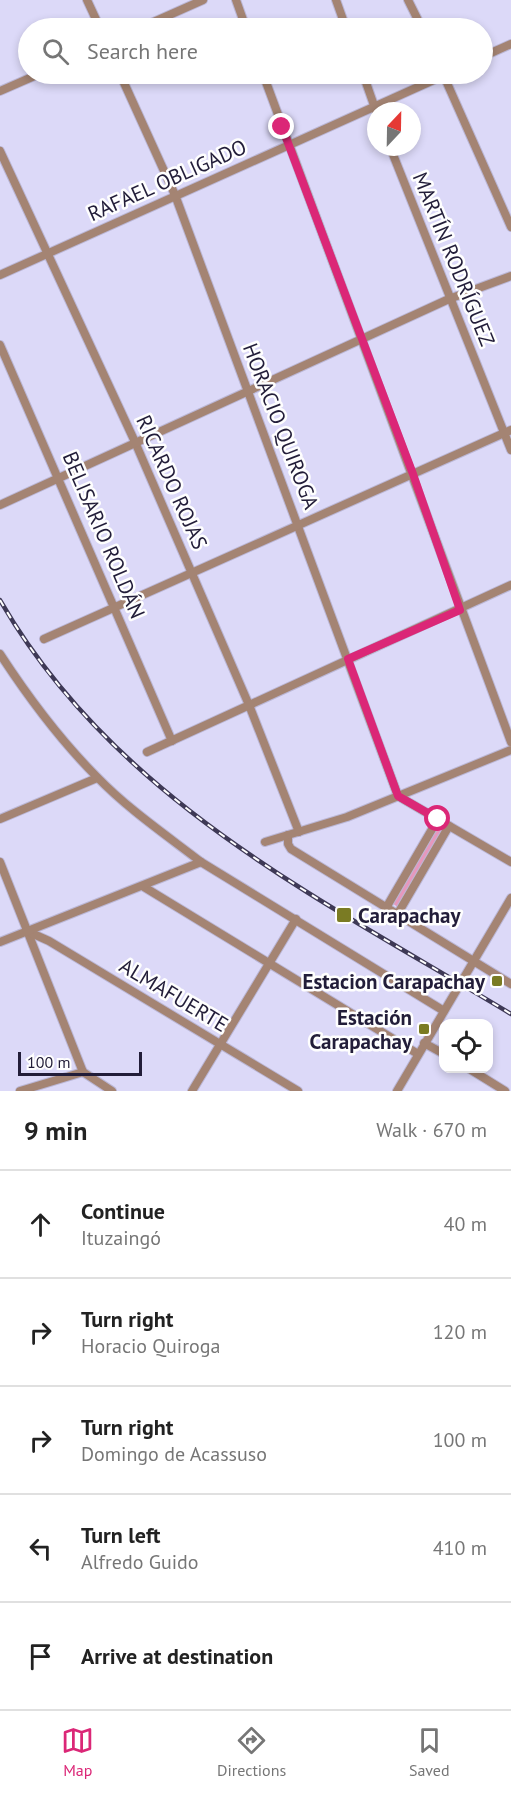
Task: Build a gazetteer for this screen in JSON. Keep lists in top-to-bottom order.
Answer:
{
  "streets": {
    "street": [
      "RAFAEL OBLIGADO",
      "MARTÍN RODRÍGUEZ",
      "HORACIO QUIROGA",
      "RICARDO ROJAS",
      "BELISARIO ROLDÁN",
      "ALMAFUERTE"
    ]
  },
  "crossings": [
    ["RAFAEL OBLIGADO", "HORACIO QUIROGA"],
    ["RAFAEL OBLIGADO", "RICARDO ROJAS"]
  ],
  "places": {
    "transit": ["Carapachay", "Estacion Carapachay", "Estación Carapachay"]
  },
  "scale_bar": "100 m",
  "north": "top",
  "page": {
    "search": "Search here",
    "scale": "100 m",
    "heading": ["9 min", "Walk · 670 m"],
    "list": [
      ["Continue", "Ituzaingó", "40 m"],
      ["Turn right", "Horacio Quiroga", "120 m"],
      ["Turn right", "Domingo de Acassuso", "100 m"],
      ["Turn left", "Alfredo Guido", "410 m"],
      "Arrive at destination"
    ],
    "nav": ["Map", "Directions", "Saved"]
  }
}
